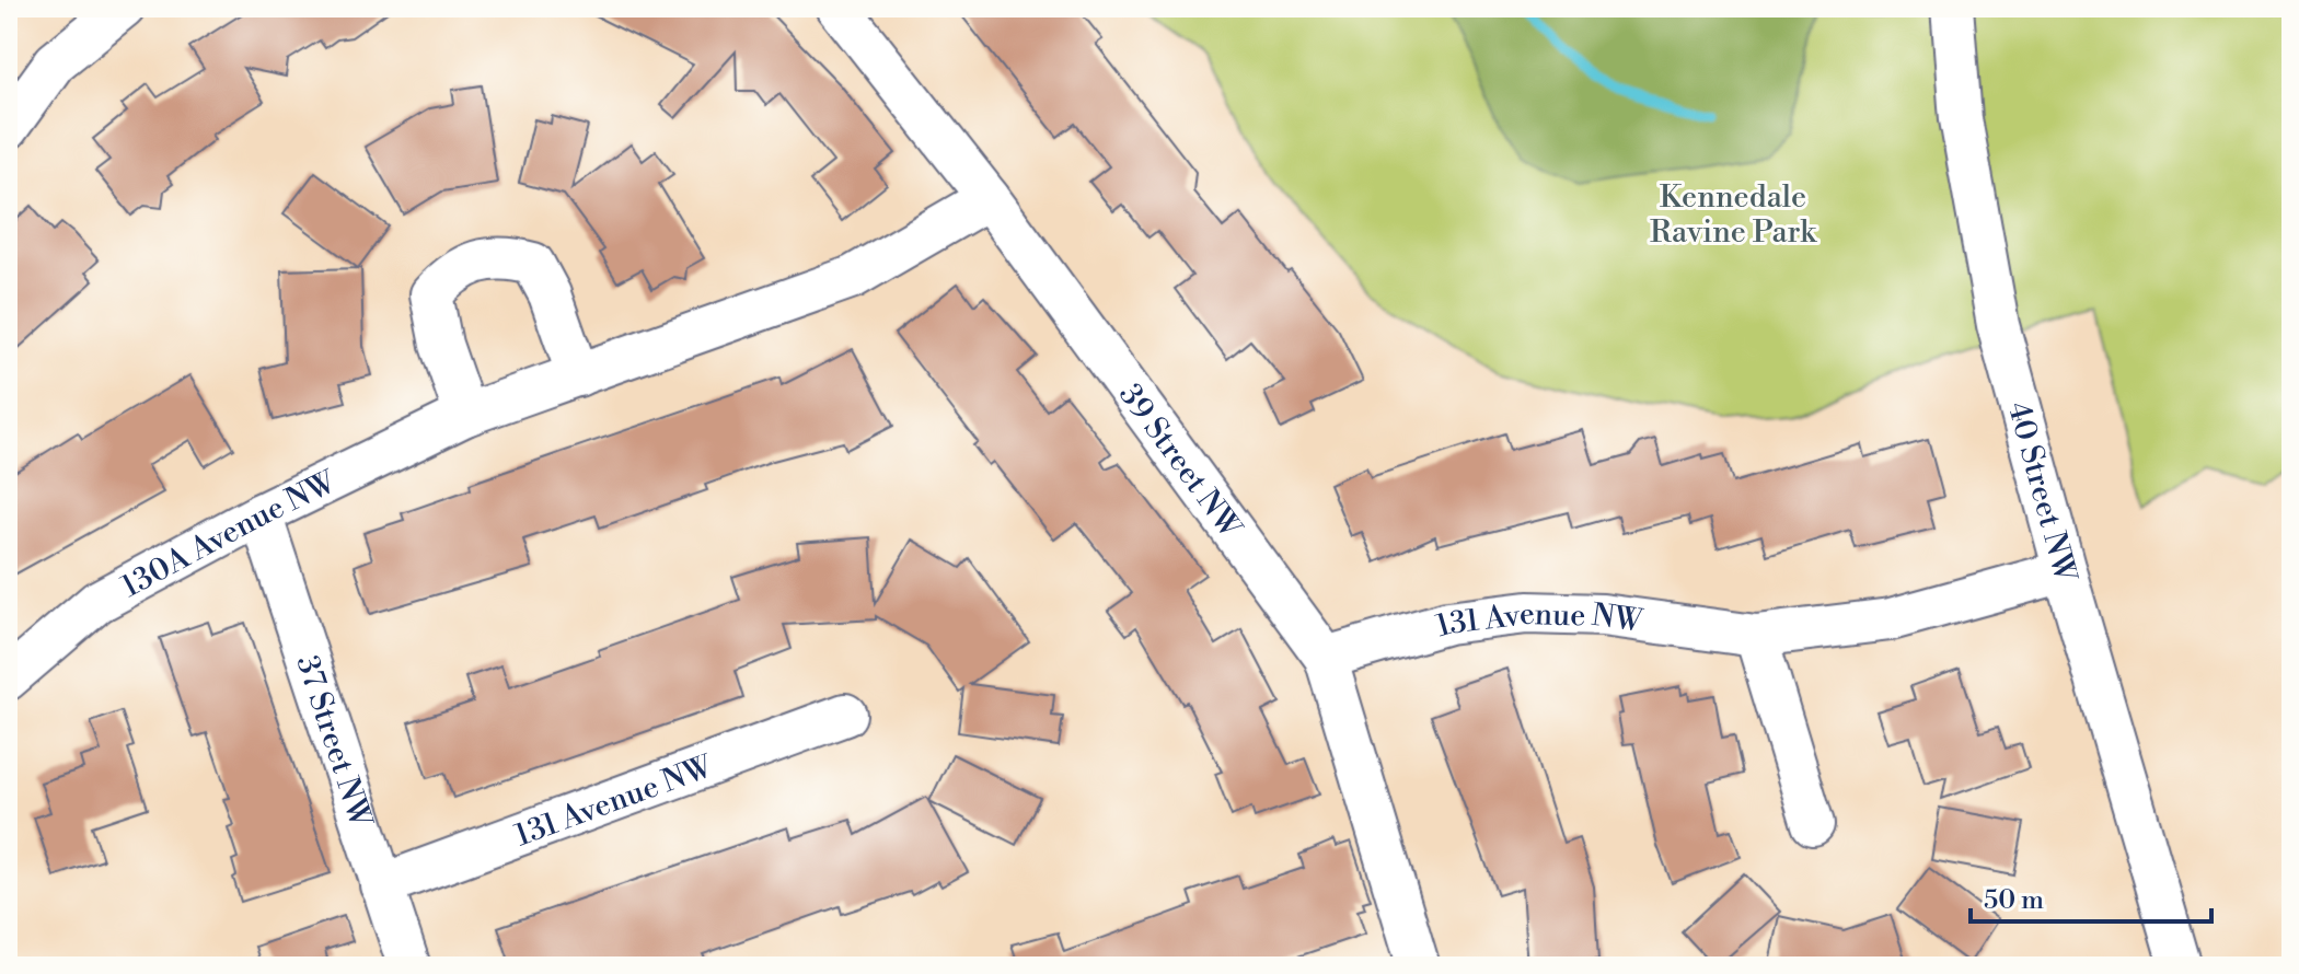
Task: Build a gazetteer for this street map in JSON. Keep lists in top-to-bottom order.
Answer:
{
  "streets": {
    "street": [
      "39 Street NW",
      "40 Street NW",
      "130A Avenue NW",
      "131 Avenue NW",
      "37 Street NW"
    ]
  },
  "crossings": [
    ["39 Street NW", "130A Avenue NW"],
    ["39 Street NW", "131 Avenue NW"],
    ["40 Street NW", "131 Avenue NW"],
    ["130A Avenue NW", "37 Street NW"],
    ["131 Avenue NW", "37 Street NW"]
  ],
  "parks": ["Kennedale Ravine Park"],
  "scale_bar": "50 m"
}
